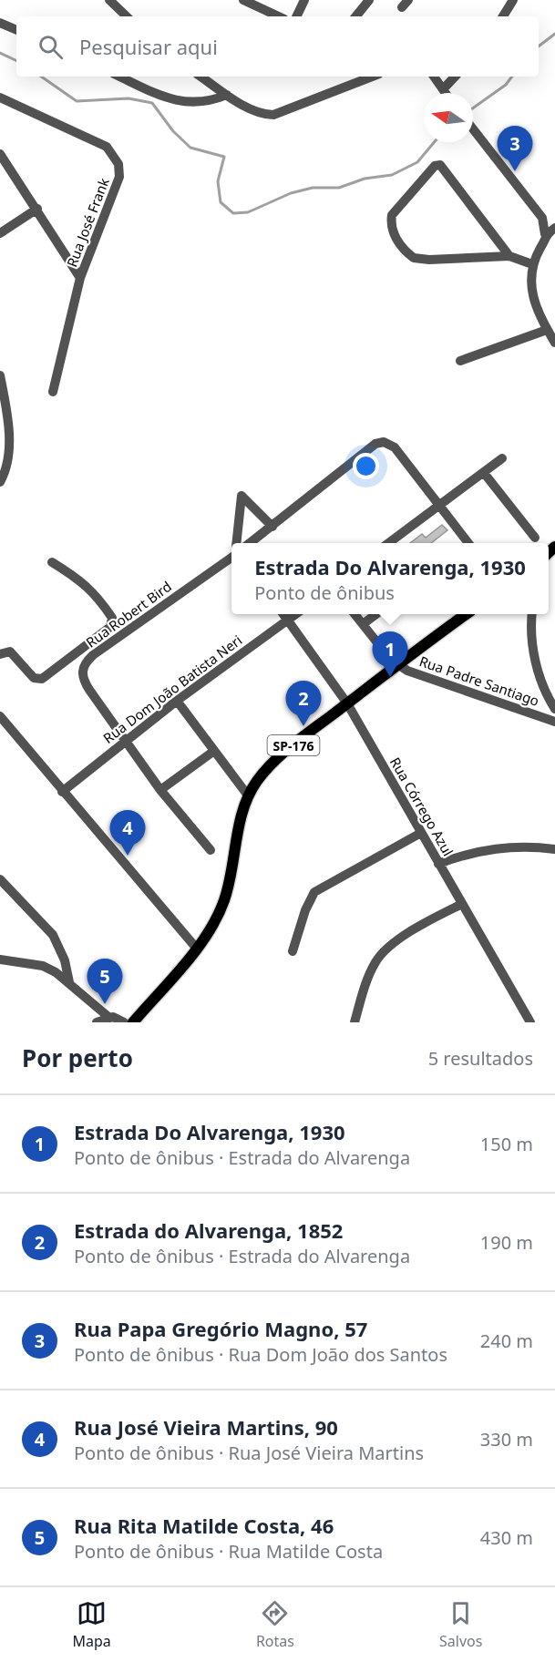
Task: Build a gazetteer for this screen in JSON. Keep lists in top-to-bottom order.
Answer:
{
  "streets": {
    "main road": ["SP-176"],
    "street": [
      "Rua José Frank",
      "Rua Robert Bird",
      "Rua Padre Santiago",
      "Rua Dom João Batista Neri",
      "Rua Córrego Azul"
    ]
  },
  "crossings": [
    ["Rua Robert Bird", "Rua Dom João Batista Neri"],
    ["Rua Padre Santiago", "SP-176"],
    ["Rua Dom João Batista Neri", "Rua Córrego Azul"],
    ["SP-176", "Rua Córrego Azul"]
  ],
  "north": "left",
  "page": {
    "search": "Pesquisar aqui",
    "pins": [
      "3",
      "1",
      "2",
      "4",
      "5"
    ],
    "popup": ["Estrada Do Alvarenga, 1930", "Ponto de ônibus"],
    "heading": ["Por perto", "5 resultados"],
    "list": [
      {
        "mark": "1",
        "name": "Estrada Do Alvarenga, 1930",
        "note": "Ponto de ônibus · Estrada do Alvarenga",
        "value": "150 m"
      },
      {
        "mark": "2",
        "name": "Estrada do Alvarenga, 1852",
        "note": "Ponto de ônibus · Estrada do Alvarenga",
        "value": "190 m"
      },
      {
        "mark": "3",
        "name": "Rua Papa Gregório Magno, 57",
        "note": "Ponto de ônibus · Rua Dom João dos Santos",
        "value": "240 m"
      },
      {
        "mark": "4",
        "name": "Rua José Vieira Martins, 90",
        "note": "Ponto de ônibus · Rua José Vieira Martins",
        "value": "330 m"
      },
      {
        "mark": "5",
        "name": "Rua Rita Matilde Costa, 46",
        "note": "Ponto de ônibus · Rua Matilde Costa",
        "value": "430 m"
      }
    ],
    "nav": ["Mapa", "Rotas", "Salvos"]
  }
}
